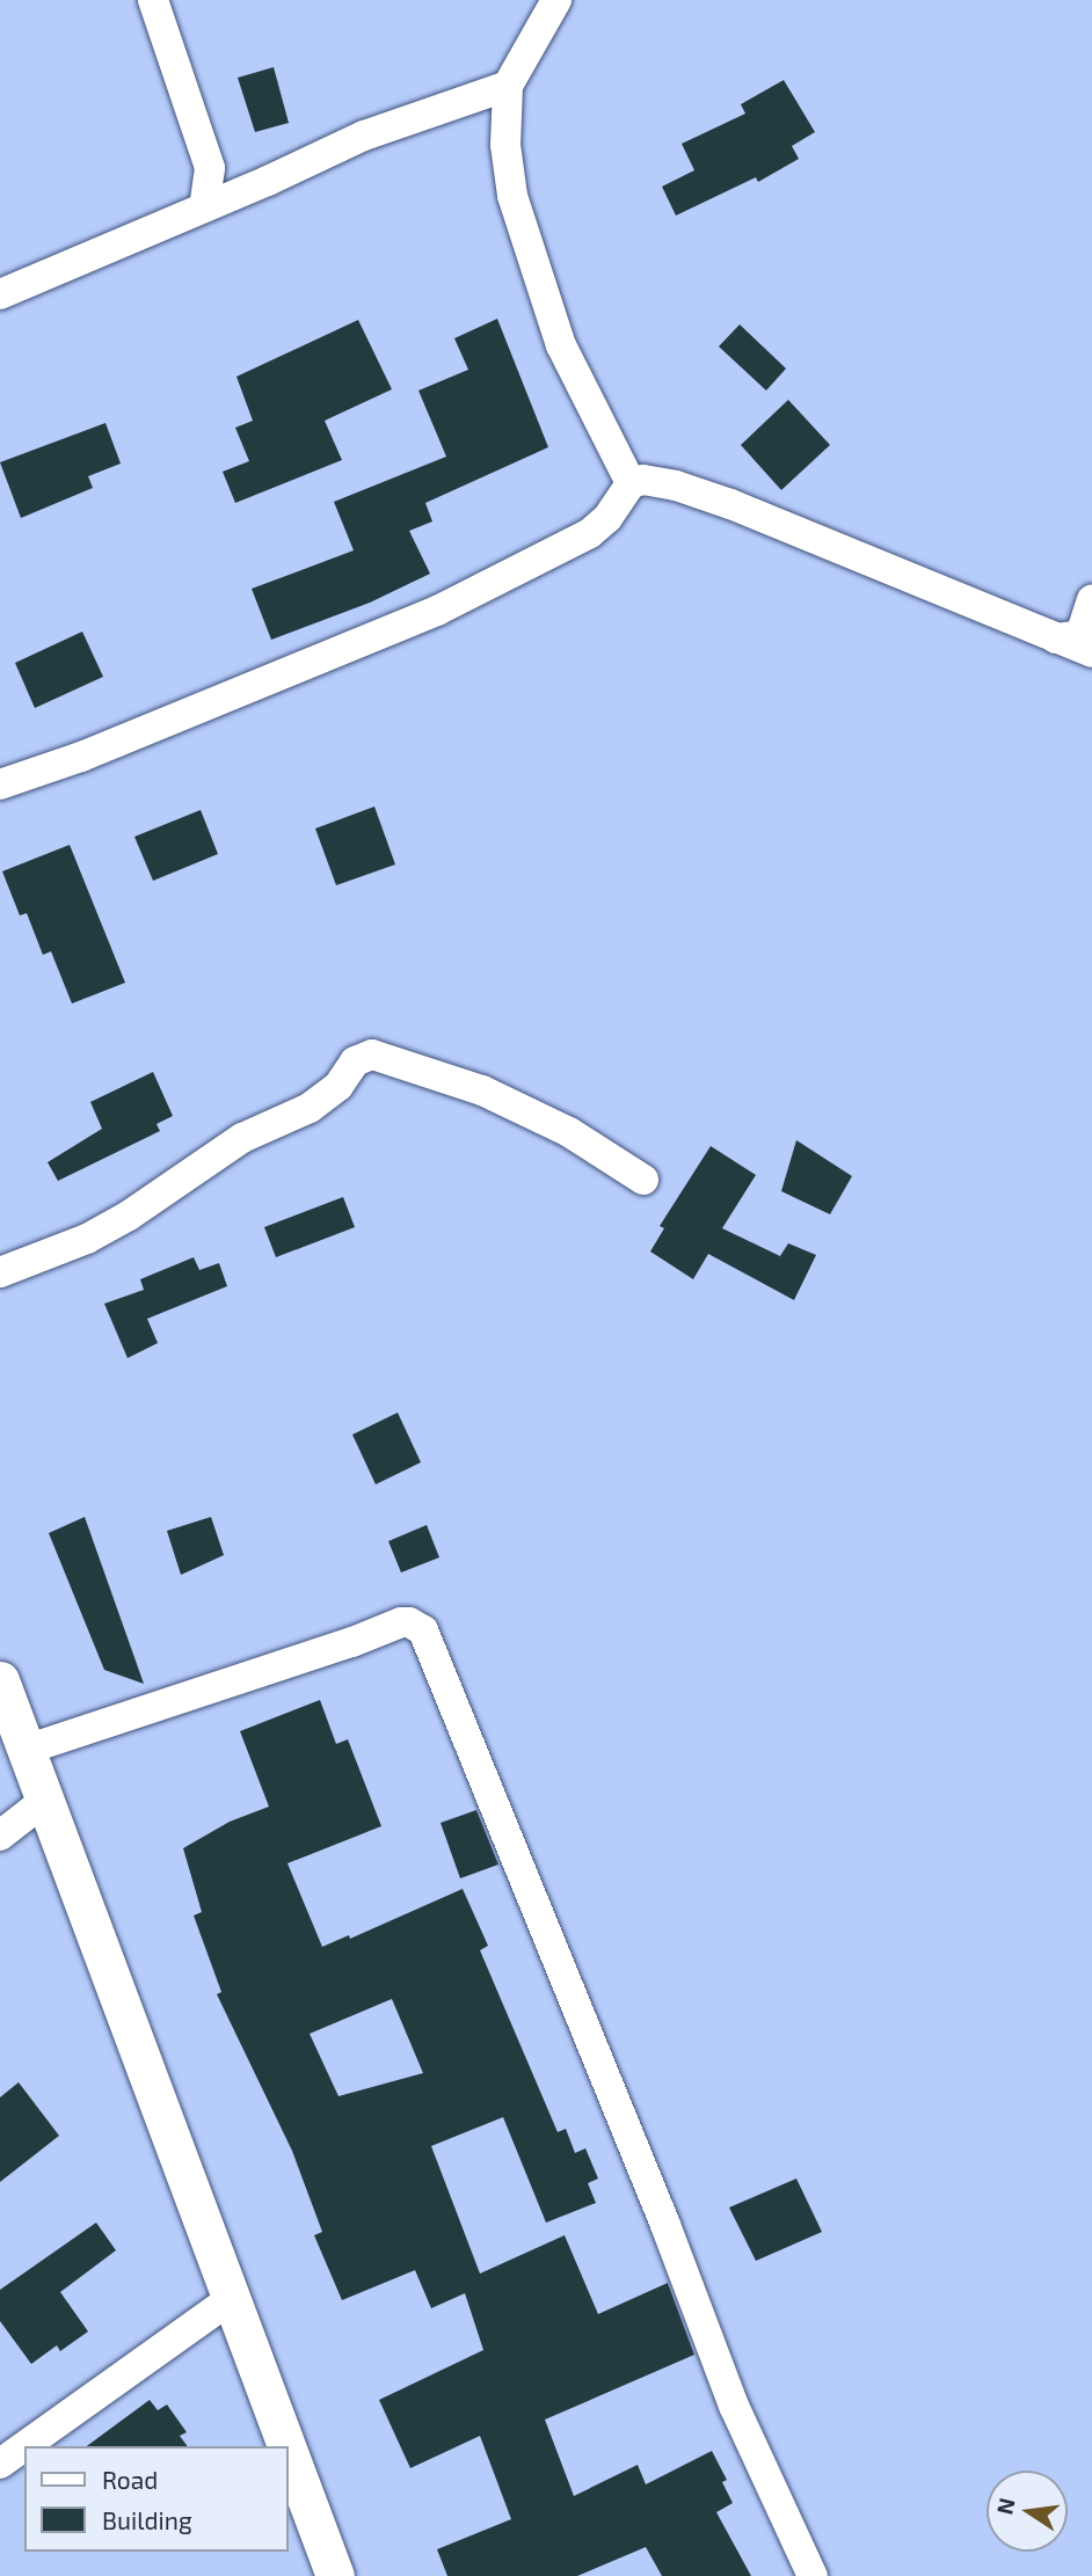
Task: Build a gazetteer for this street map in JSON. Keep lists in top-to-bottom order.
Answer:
{
  "legend": ["Road", "Building"],
  "north": "left"
}
